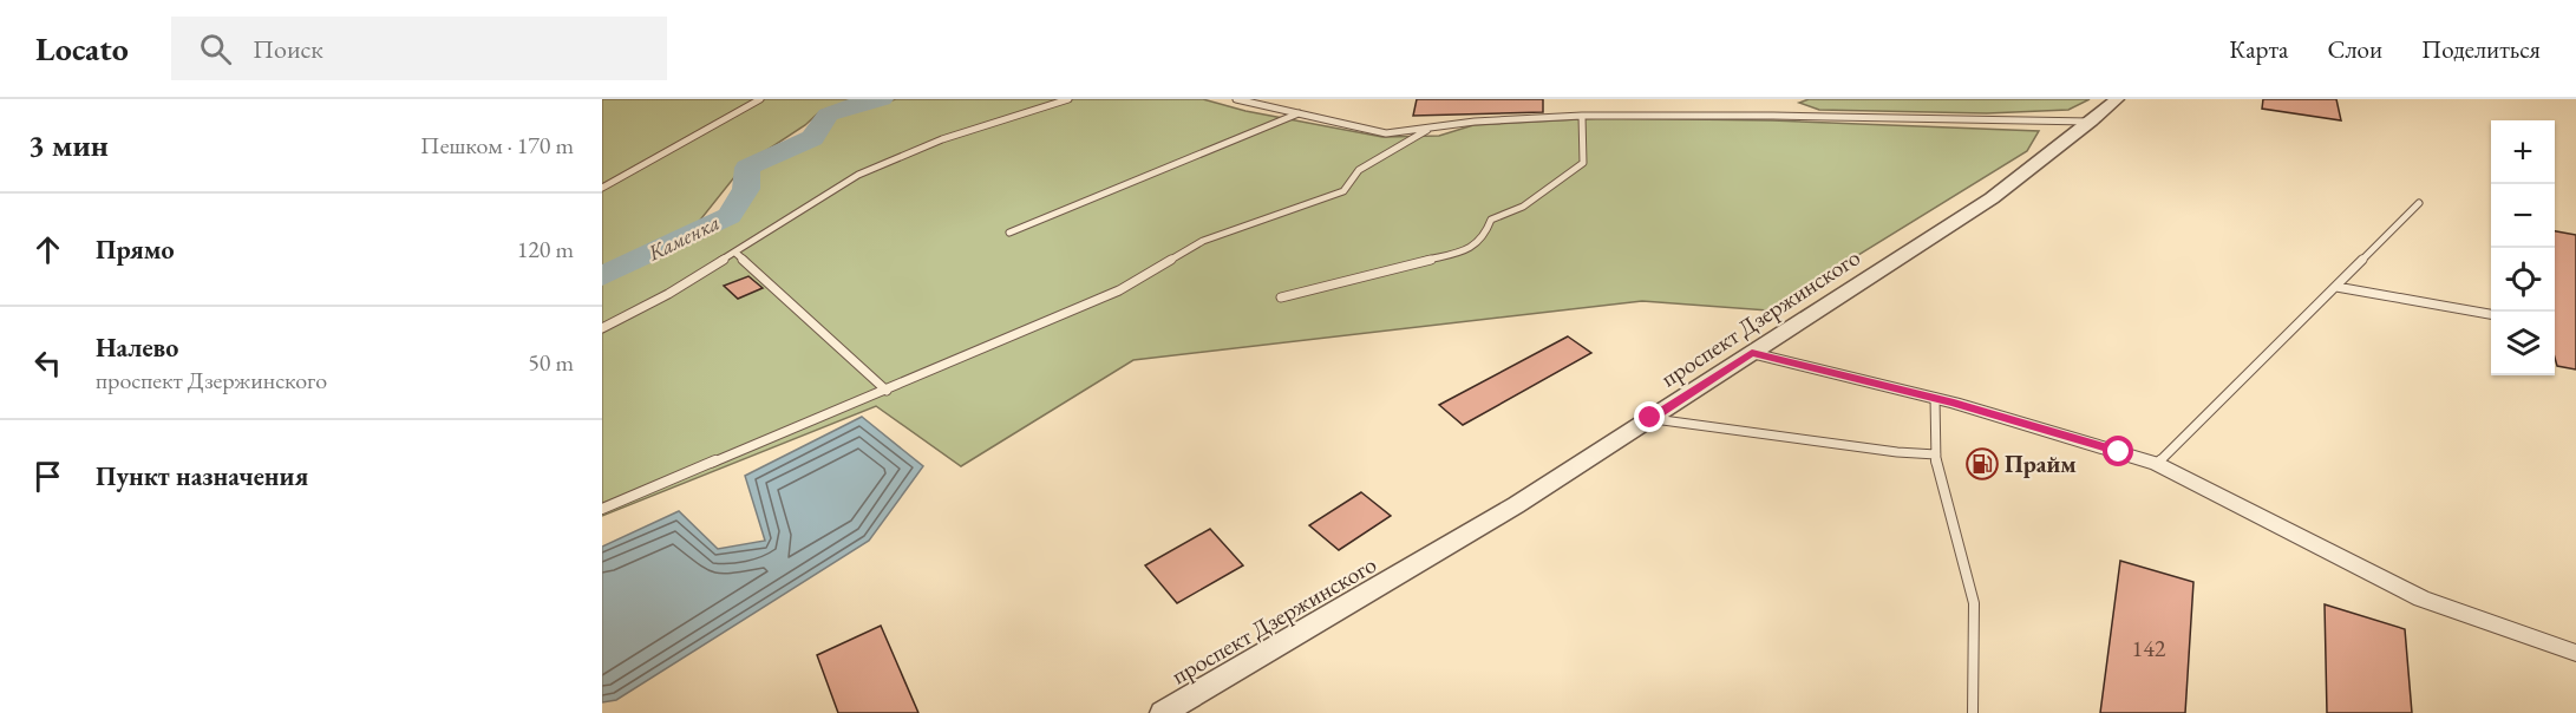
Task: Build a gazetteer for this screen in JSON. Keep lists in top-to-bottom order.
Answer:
{
  "streets": {
    "street": ["проспект Дзержинского"]
  },
  "water": ["Каменка"],
  "places": {
    "fuel station": ["Прайм"]
  },
  "house_numbers": ["142"],
  "page": {
    "header": "Locato",
    "search": "Поиск",
    "nav": ["Карта", "Слои", "Поделиться"],
    "heading": ["3 мин", "Пешком · 170 m"],
    "map_buttons": ["+", "−"],
    "list": [
      ["Прямо", "120 m"],
      ["Налево", "проспект Дзержинского", "50 m"],
      "Пункт назначения"
    ]
  }
}
